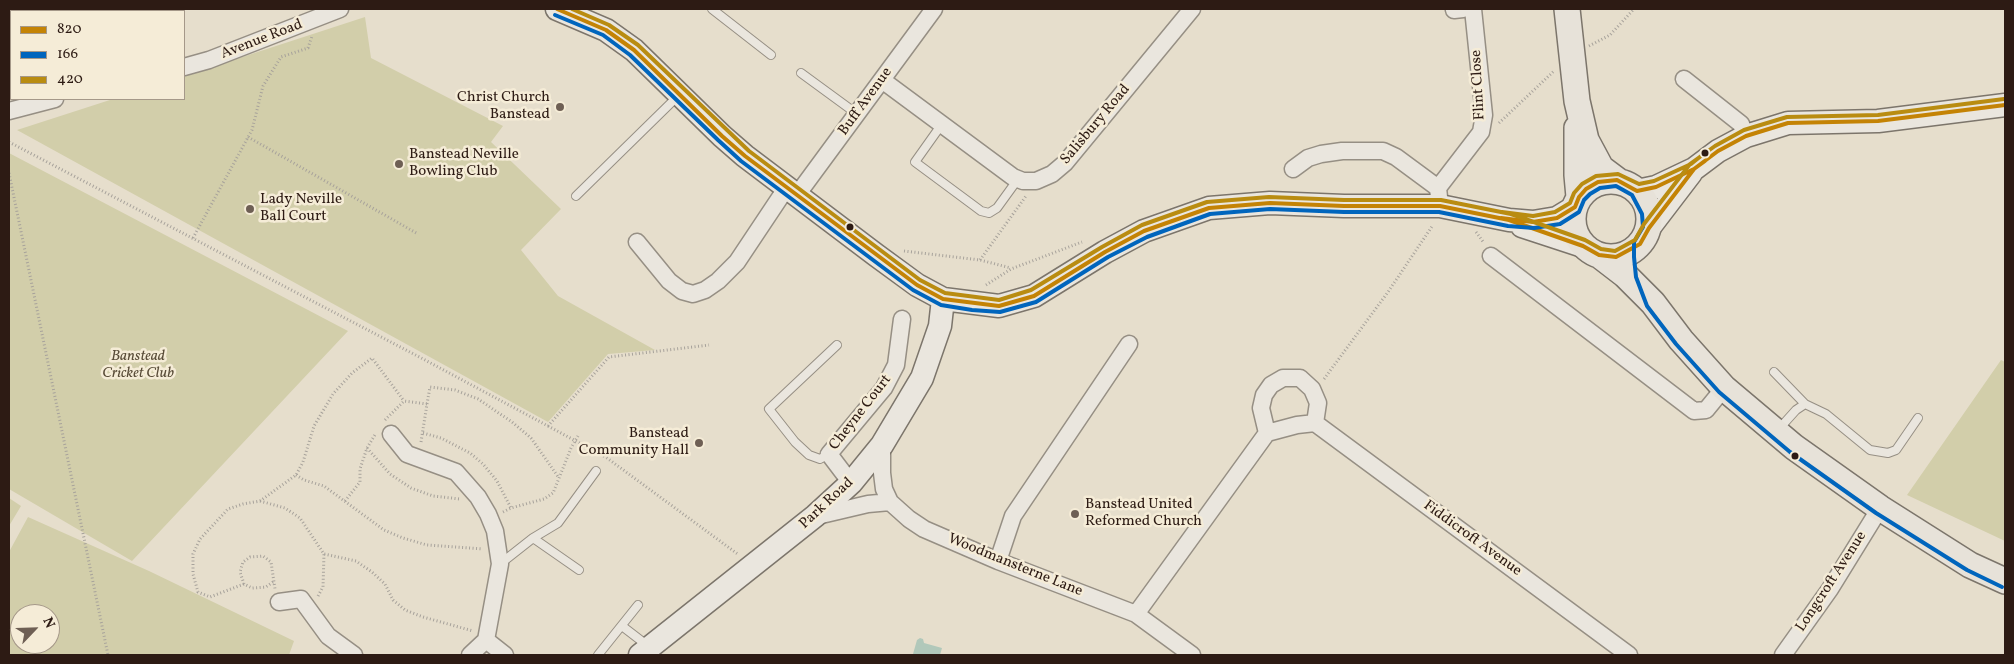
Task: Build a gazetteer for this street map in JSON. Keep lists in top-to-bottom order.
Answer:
{
  "streets": {
    "main road": ["Park Road"],
    "street": [
      "Avenue Road",
      "Flint Close",
      "Buff Avenue",
      "Salisbury Road",
      "Cheyne Court",
      "Fiddicroft Avenue",
      "Woodmansterne Lane",
      "Longcroft Avenue"
    ]
  },
  "crossings": [
    ["Cheyne Court", "Park Road"]
  ],
  "parks": ["Banstead Cricket Club"],
  "places": [
    "Christ Church Banstead",
    "Banstead Neville Bowling Club",
    "Lady Neville Ball Court",
    "Banstead Community Hall",
    "Banstead United Reformed Church"
  ],
  "lines": ["transit line 820", "transit line 420", "transit line 166"],
  "legend": ["820", "166", "420"],
  "north": "top right"
}
